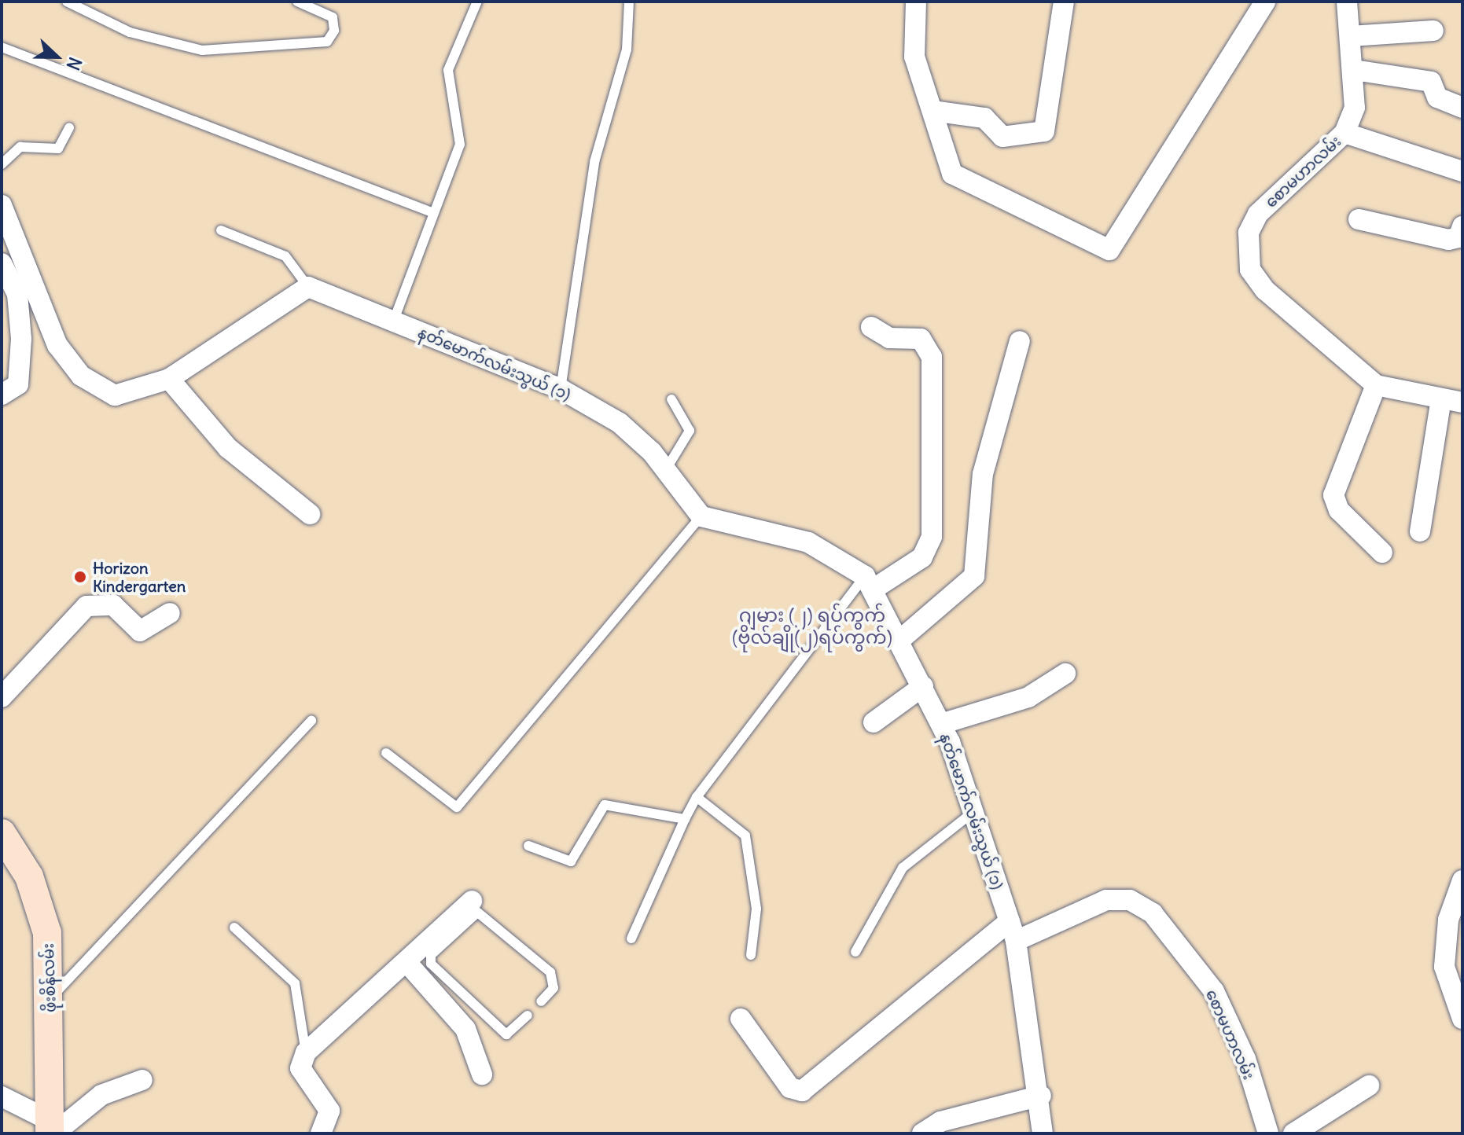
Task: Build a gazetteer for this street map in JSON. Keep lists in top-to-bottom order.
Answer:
{
  "streets": {
    "main road": ["ဖိုးစိန်လမ်း"],
    "street": ["စောမဟာလမ်း", "နတ်မောက်လမ်းသွယ် (၁)"]
  },
  "crossings": [
    ["စောမဟာလမ်း", "နတ်မောက်လမ်းသွယ် (၁)"]
  ],
  "districts": ["ဂျမား (၂) ရပ်ကွက် (ဗိုလ်ချို(၂)ရပ်ကွက်)"],
  "places": ["Horizon Kindergarten"],
  "north": "right"
}
